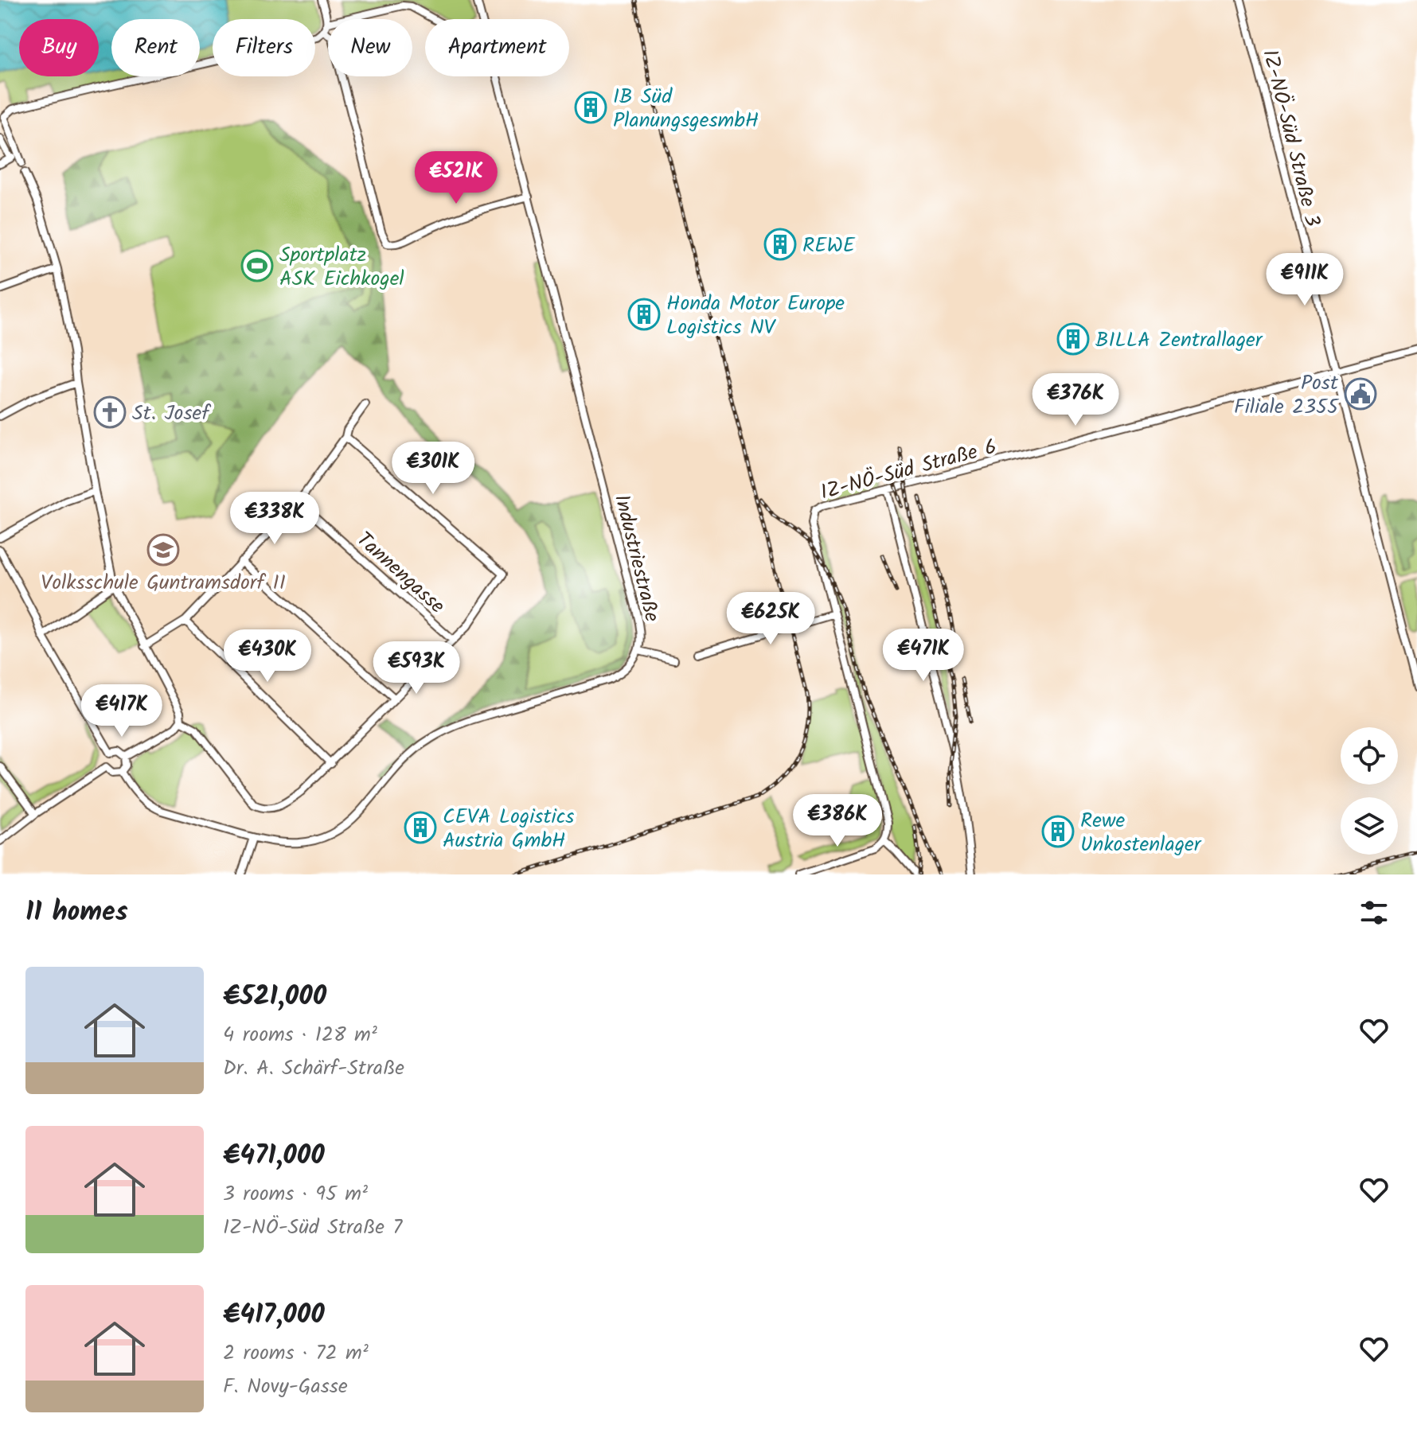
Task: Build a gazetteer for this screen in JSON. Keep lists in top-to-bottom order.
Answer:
{
  "streets": {
    "street": [
      "IZ-NÖ-Süd Straße 3",
      "IZ-NÖ-Süd Straße 6",
      "Industriestraße",
      "Tannengasse"
    ]
  },
  "crossings": [
    ["IZ-NÖ-Süd Straße 3", "IZ-NÖ-Süd Straße 6"]
  ],
  "places": {
    "building": [
      "IB Süd PlanungsgesmbH",
      "REWE",
      "Honda Motor Europe Logistics NV",
      "BILLA Zentrallager",
      "CEVA Logistics Austria GmbH",
      "Rewe Unkostenlager"
    ],
    "sports": ["Sportplatz ASK Eichkogel"],
    "public building": ["Post Filiale 2355"],
    "church": ["St. Josef"],
    "school or university": ["Volksschule Guntramsdorf II"]
  },
  "page": {
    "chip": [
      "Buy",
      "Rent",
      "Filters",
      "New",
      "Apartment"
    ],
    "price": [
      "€521K",
      "€911K",
      "€376K",
      "€301K",
      "€338K",
      "€625K",
      "€471K",
      "€430K",
      "€593K",
      "€417K",
      "€386K"
    ],
    "heading": "11 homes",
    "list": [
      {
        "name": "€521,000",
        "note": "4 rooms · 128 m² · Dr. A. Schärf-Straße"
      },
      {
        "name": "€471,000",
        "note": "3 rooms · 95 m² · IZ-NÖ-Süd Straße 7"
      },
      {
        "name": "€417,000",
        "note": "2 rooms · 72 m² · F. Novy-Gasse"
      }
    ]
  }
}
